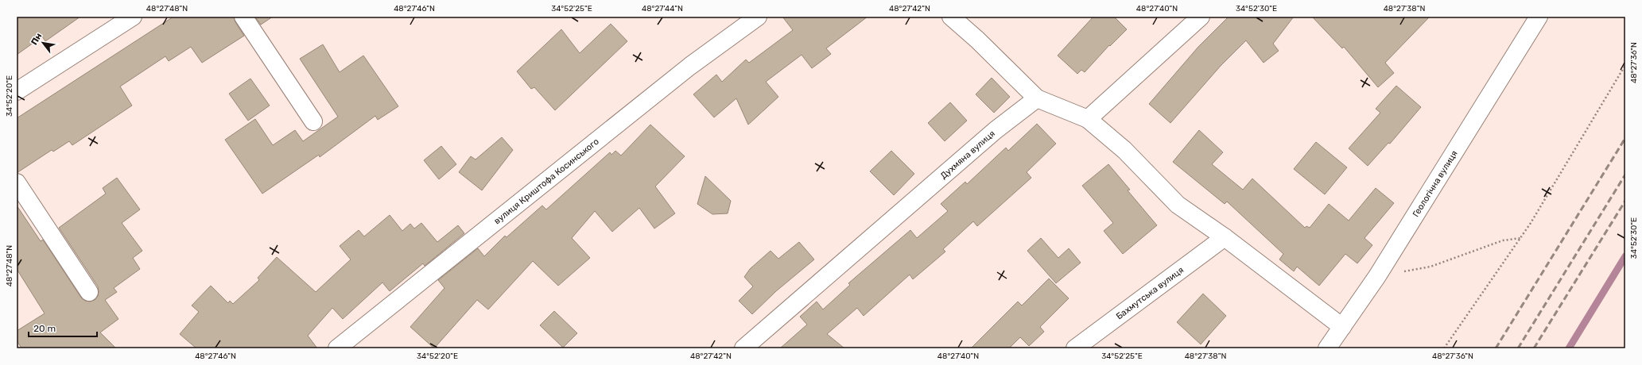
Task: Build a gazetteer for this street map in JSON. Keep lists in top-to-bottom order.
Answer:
{
  "streets": {
    "street": [
      "Духмяна вулиця",
      "вулиця Криштофа Косинського",
      "Геологічна вулиця",
      "Бахмутська вулиця"
    ]
  },
  "scale_bar": "20 m",
  "north": "top left",
  "coordinates": [
    "48°27'48\"N",
    "48°27'46\"N",
    "34°52'25\"E",
    "48°27'44\"N",
    "48°27'42\"N",
    "48°27'40\"N",
    "34°52'30\"E",
    "48°27'38\"N",
    "48°27'36\"N",
    "34°52'20\"E"
  ]
}
